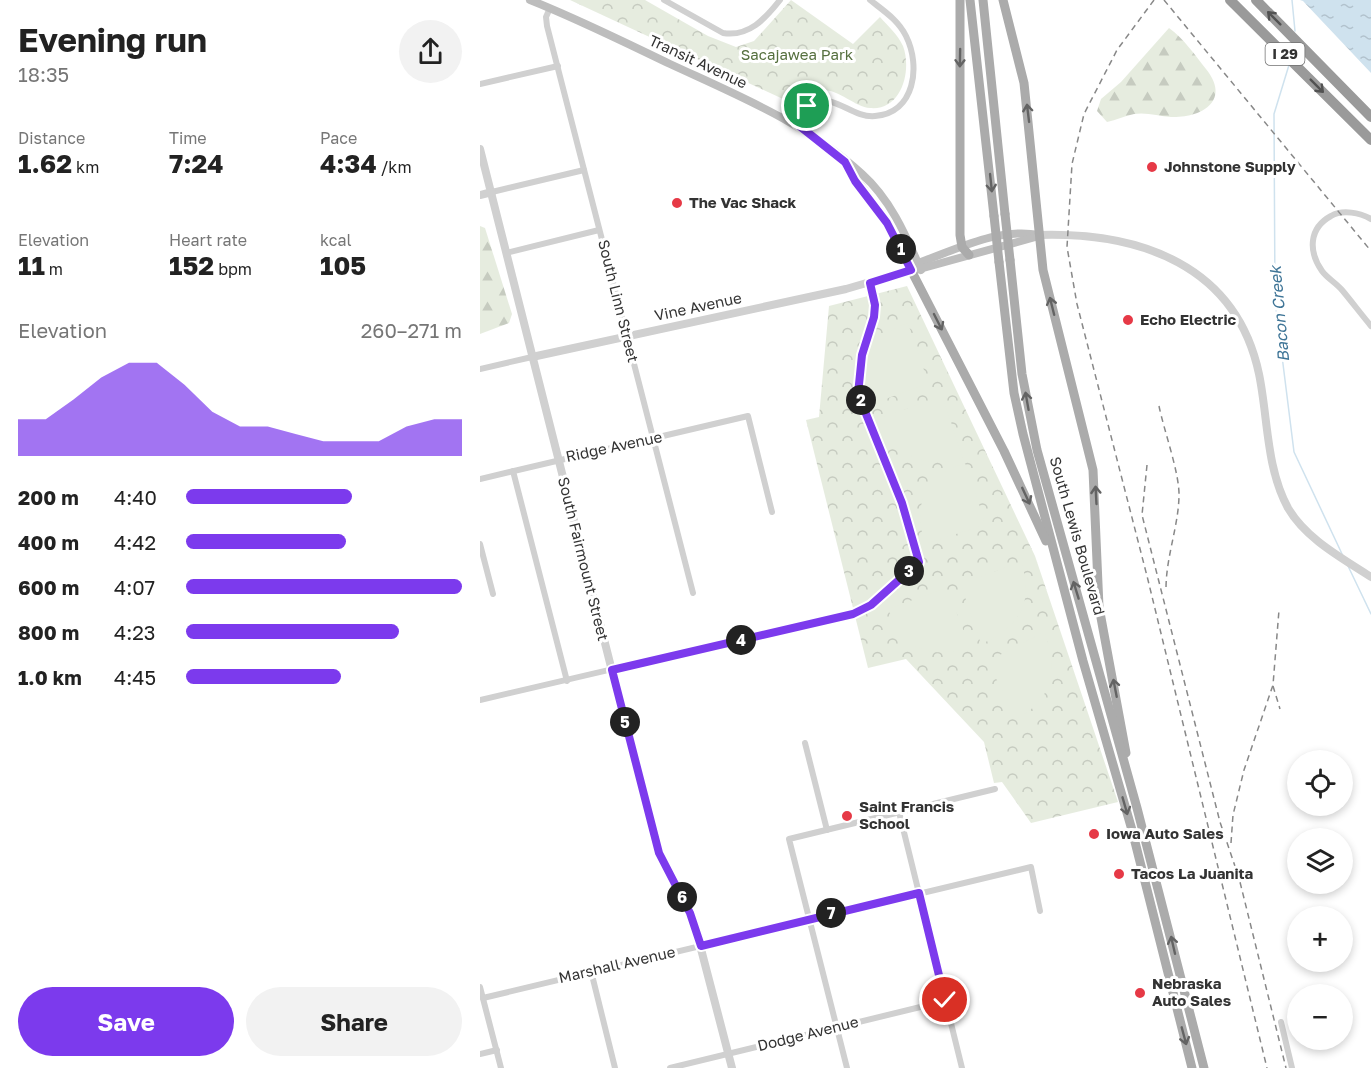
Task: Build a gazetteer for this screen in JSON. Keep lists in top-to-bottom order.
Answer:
{
  "streets": {
    "highway": ["I 29"],
    "main road": ["Transit Avenue", "South Lewis Boulevard"],
    "street": [
      "South Linn Street",
      "Vine Avenue",
      "Ridge Avenue",
      "South Fairmount Street",
      "Marshall Avenue",
      "Dodge Avenue"
    ]
  },
  "crossings": [
    ["Transit Avenue", "South Linn Street"],
    ["Transit Avenue", "Vine Avenue"],
    ["South Linn Street", "Vine Avenue"],
    ["South Linn Street", "Ridge Avenue"],
    ["Vine Avenue", "South Fairmount Street"],
    ["Ridge Avenue", "South Fairmount Street"],
    ["South Fairmount Street", "Marshall Avenue"],
    ["South Fairmount Street", "Dodge Avenue"]
  ],
  "water": ["Bacon Creek"],
  "parks": ["Sacajawea Park"],
  "places": [
    "Johnstone Supply",
    "The Vac Shack",
    "Echo Electric",
    "Saint Francis School",
    "Iowa Auto Sales",
    "Tacos La Juanita",
    "Nebraska Auto Sales"
  ],
  "page": {
    "heading": ["Evening run", "18:35"],
    "stats": [
      ["Distance", "1.62 km"],
      ["Time", "7:24"],
      ["Pace", "4:34 /km"],
      ["Elevation", "11 m"],
      ["Heart rate", "152 bpm"],
      ["kcal", "105"]
    ],
    "pins": [
      "1",
      "2",
      "3",
      "4",
      "5",
      "6",
      "7"
    ],
    "chart": ["Elevation", "260–271 m"],
    "list": [
      {
        "name": "200 m",
        "note": "4:40"
      },
      {
        "name": "400 m",
        "note": "4:42"
      },
      {
        "name": "600 m",
        "note": "4:07"
      },
      {
        "name": "800 m",
        "note": "4:23"
      },
      {
        "name": "1.0 km",
        "note": "4:45"
      }
    ],
    "map_buttons": ["+", "−"],
    "buttons": ["Save", "Share"]
  }
}
